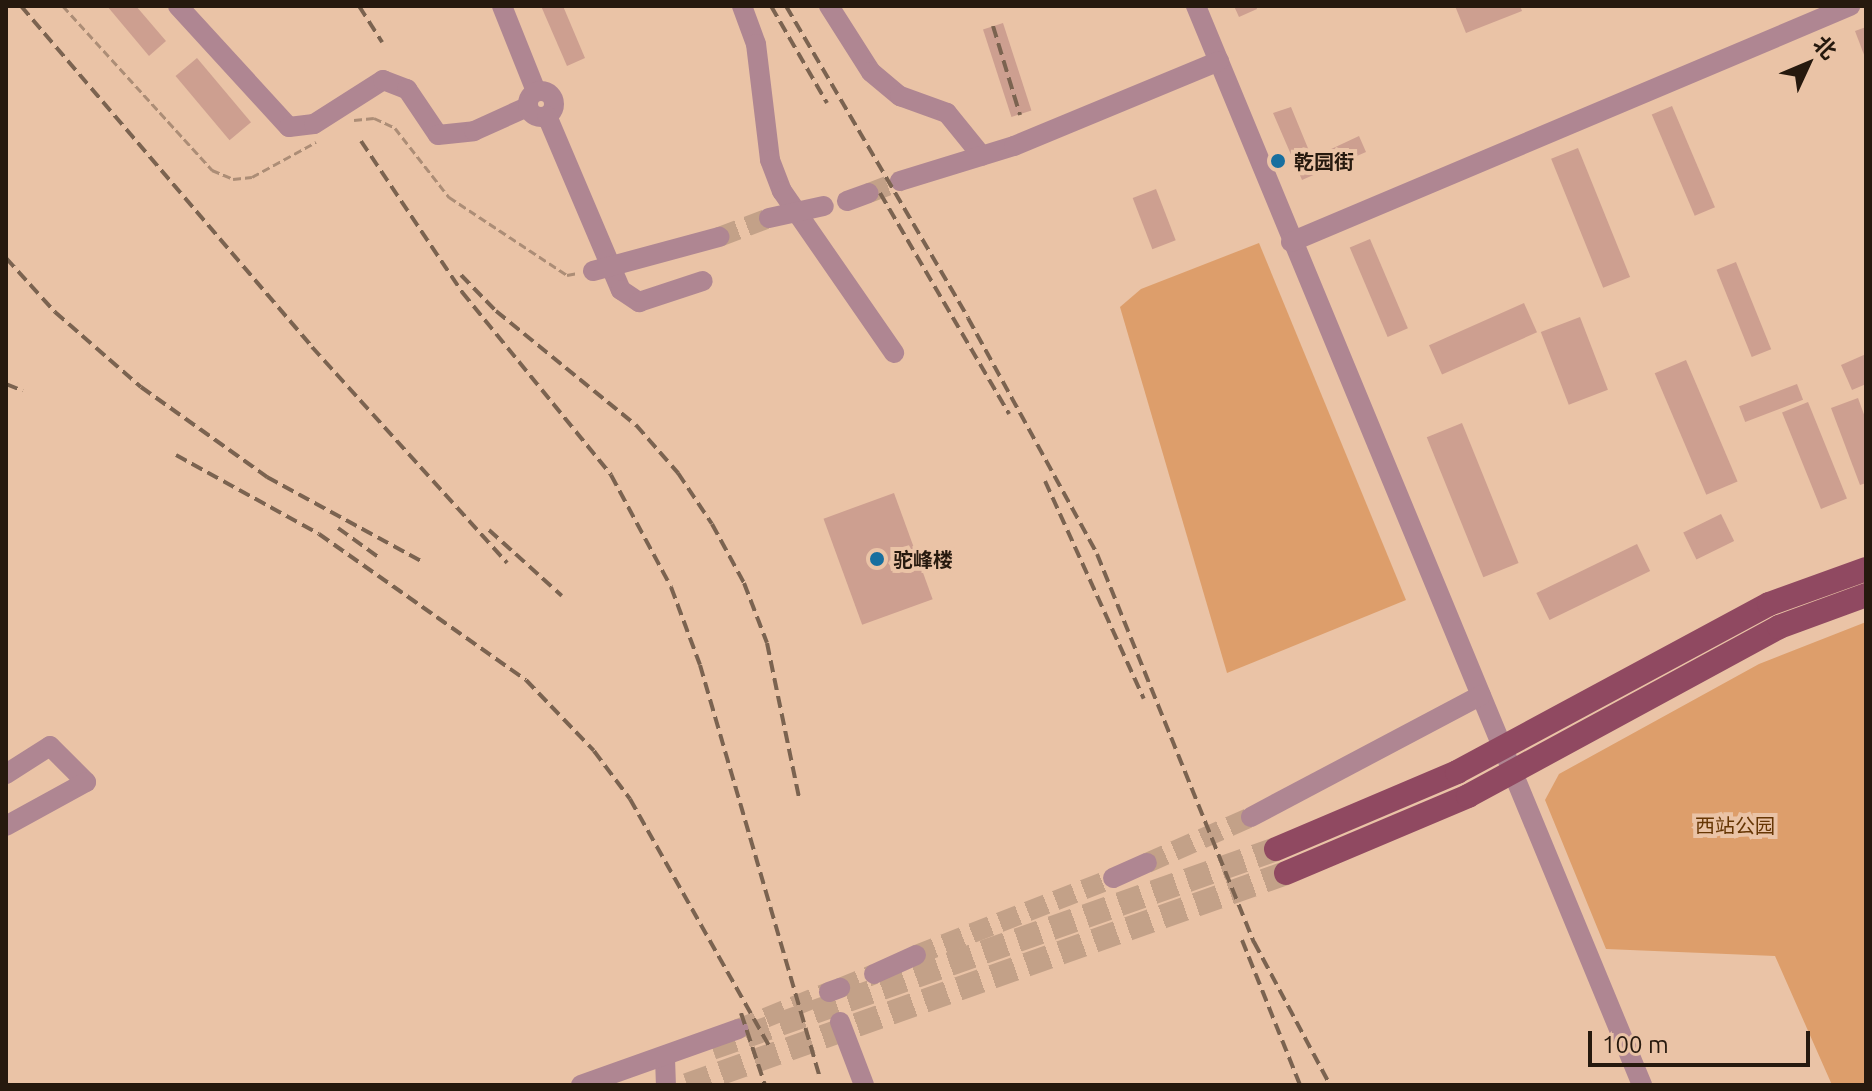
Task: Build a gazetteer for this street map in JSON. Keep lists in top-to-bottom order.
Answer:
{
  "parks": ["西站公园"],
  "places": ["乾园街", "驼峰楼"],
  "scale_bar": "100 m",
  "north": "top right"
}
